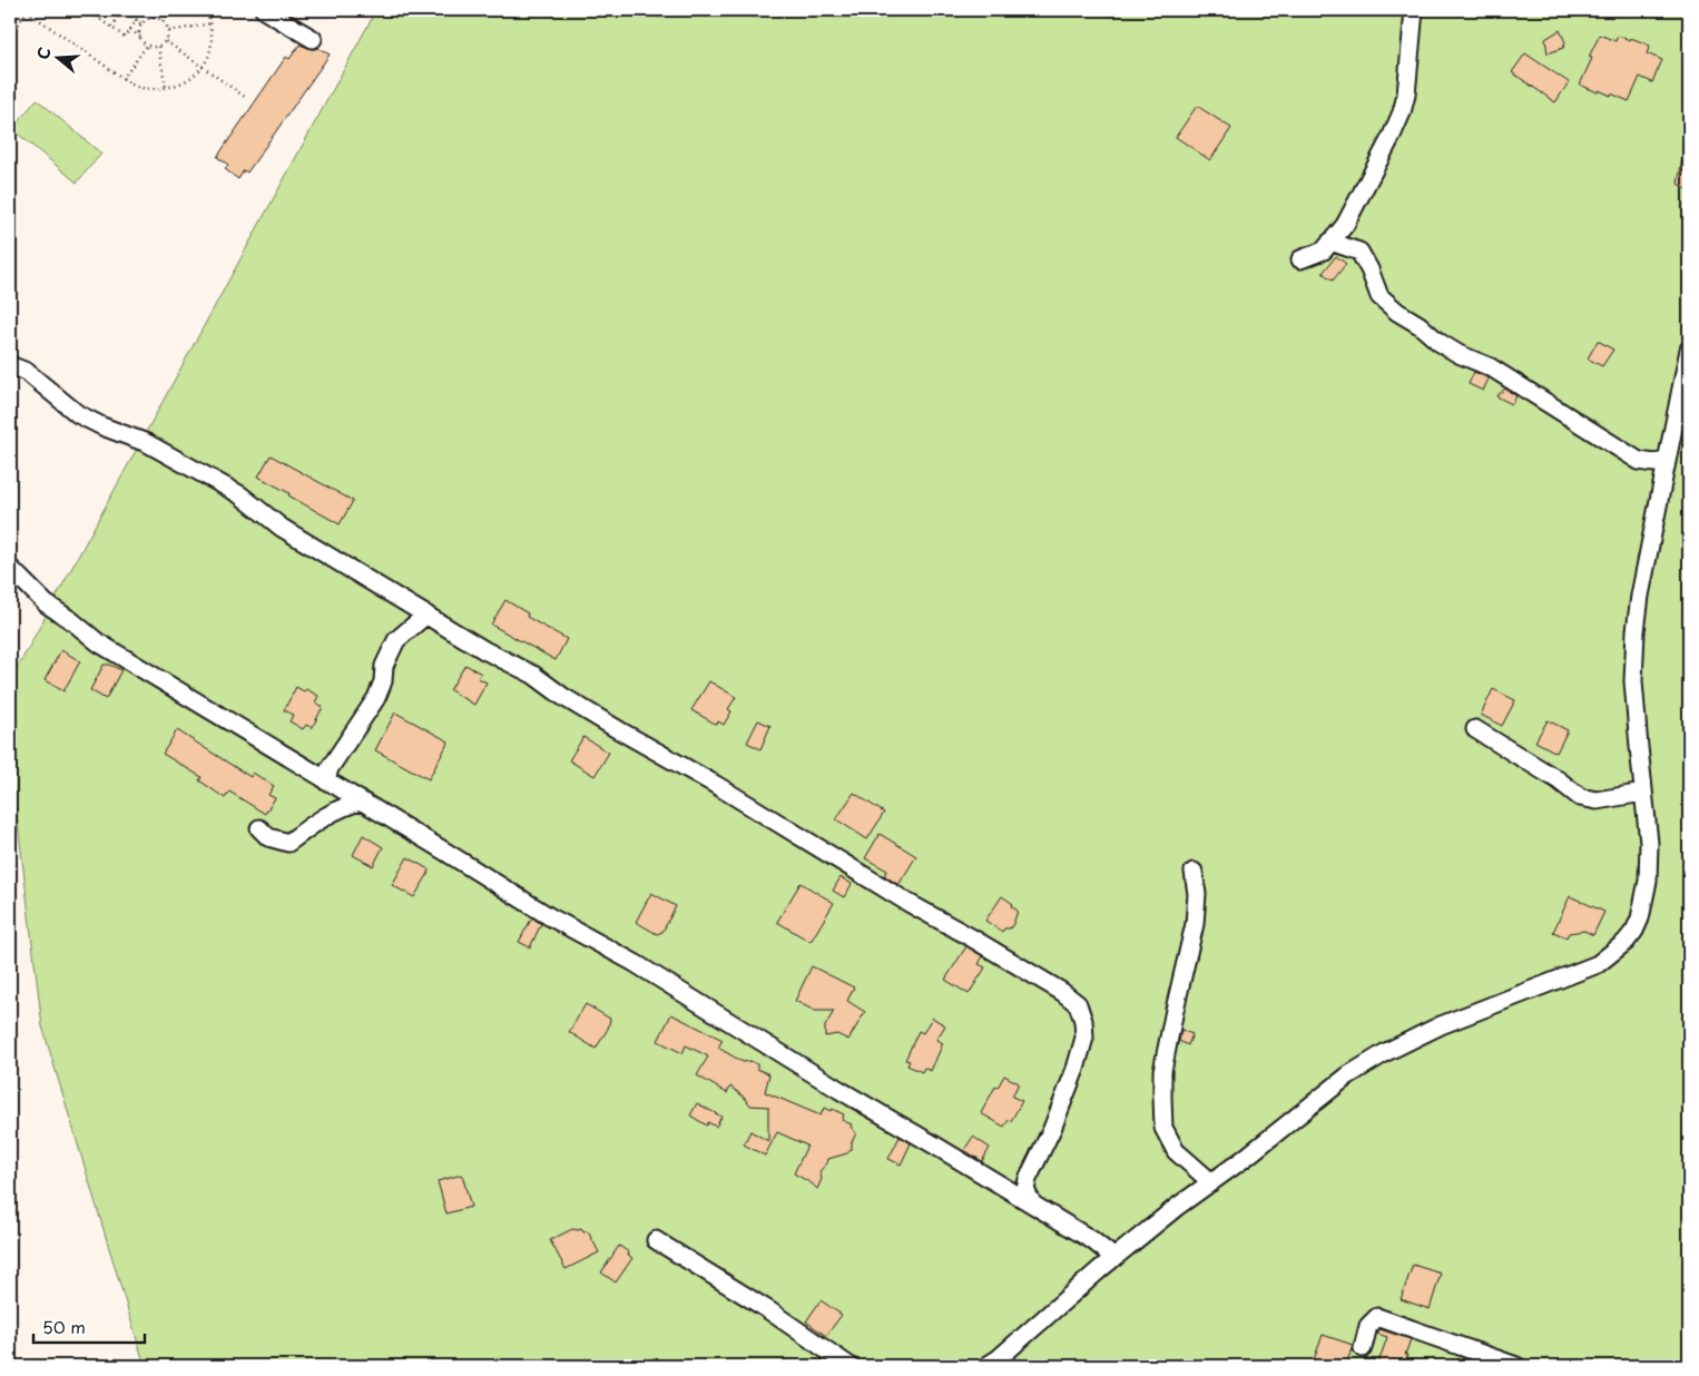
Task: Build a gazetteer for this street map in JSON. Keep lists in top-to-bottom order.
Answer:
{
  "scale_bar": "50 m",
  "north": "left"
}
